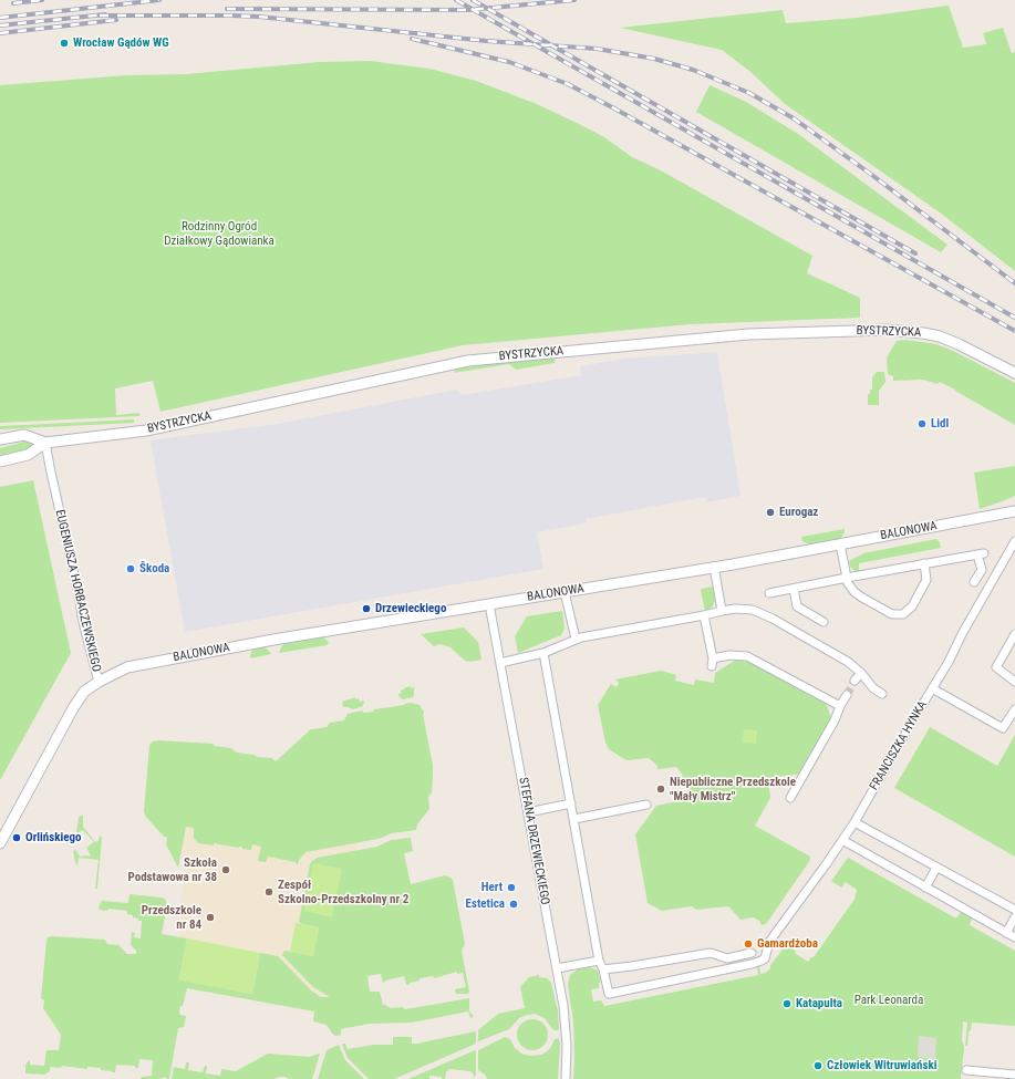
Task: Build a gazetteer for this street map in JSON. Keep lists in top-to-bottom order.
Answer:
{
  "streets": {
    "street": [
      "BYSTRZYCKA",
      "BALONOWA",
      "EUGENIUSZA HORBACZEWSKIEGO",
      "FRANCISZKA HYNKA",
      "STEFANA DRZEWIECKIEGO"
    ]
  },
  "crossings": [
    ["BYSTRZYCKA", "EUGENIUSZA HORBACZEWSKIEGO"],
    ["BALONOWA", "EUGENIUSZA HORBACZEWSKIEGO"],
    ["BALONOWA", "STEFANA DRZEWIECKIEGO"]
  ],
  "parks": ["Rodzinny Ogród Działkowy Gądowianka", "Park Leonarda"],
  "places": [
    "Wrocław Gądów WG",
    "Lidl",
    "Eurogaz",
    "Škoda",
    "Drzewieckiego",
    "Niepubliczne Przedszkole \"Mały Mistrz\"",
    "Orlińskiego",
    "Szkoła Podstawowa nr 38",
    "Hert",
    "Zespół Szkolno-Przedszkolny nr 2",
    "Estetica",
    "Przedszkole nr 84",
    "Gamardżoba",
    "Katapulta",
    "Człowiek Witruwiański"
  ]
}
